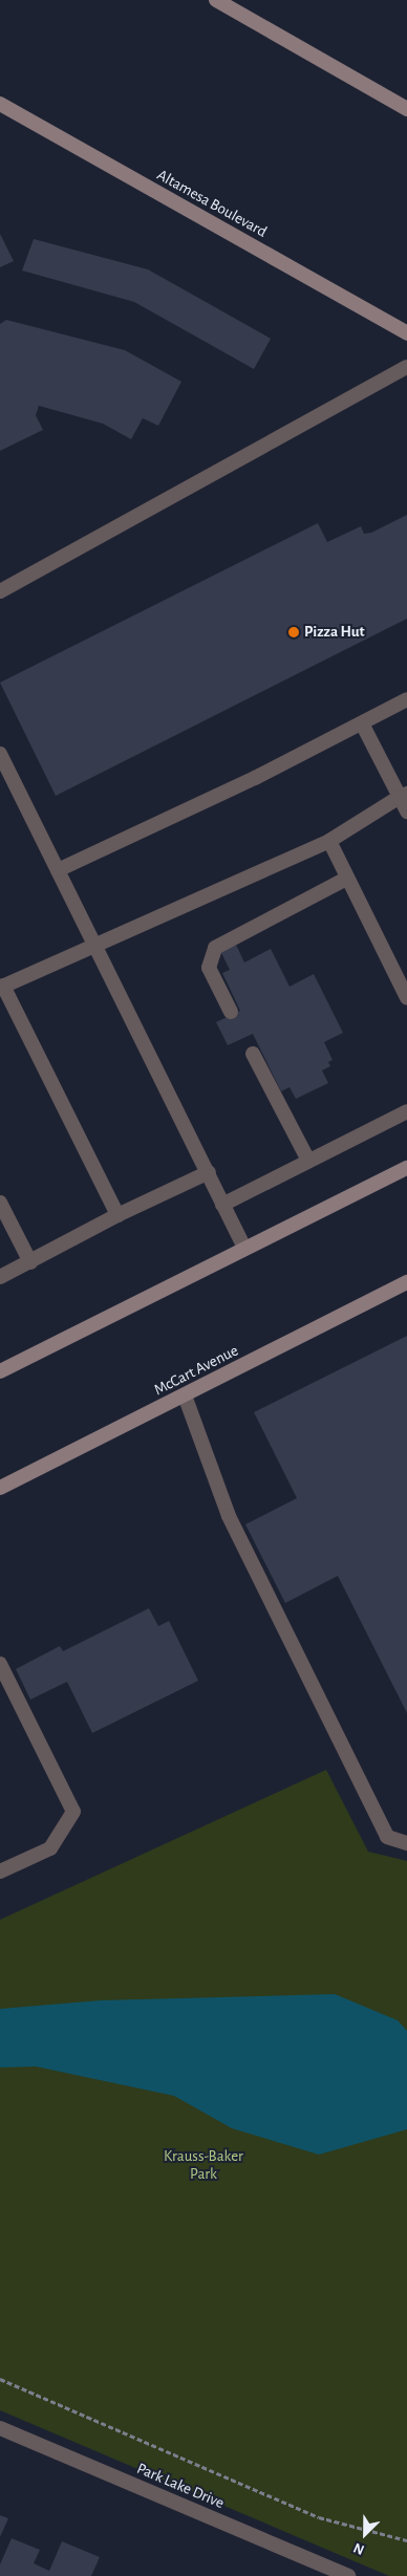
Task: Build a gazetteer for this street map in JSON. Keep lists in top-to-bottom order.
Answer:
{
  "streets": {
    "main road": ["Altamesa Boulevard", "McCart Avenue"],
    "street": ["Park Lake Drive"]
  },
  "parks": ["Krauss-Baker Park"],
  "places": ["Pizza Hut"],
  "north": "bottom left"
}
